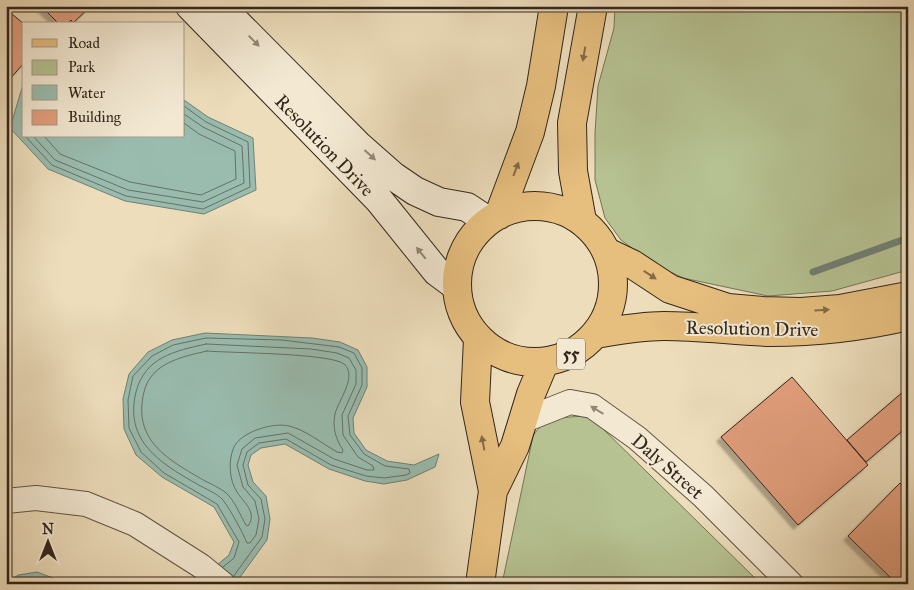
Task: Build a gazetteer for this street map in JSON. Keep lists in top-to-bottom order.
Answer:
{
  "streets": {
    "main road": ["Resolution Drive", "55"],
    "street": ["Daly Street"]
  },
  "crossings": [
    ["Resolution Drive", "55"],
    ["55", "Daly Street"]
  ],
  "one_way": ["Daly Street"],
  "legend": [
    "Road",
    "Park",
    "Water",
    "Building"
  ],
  "north": "top"
}
